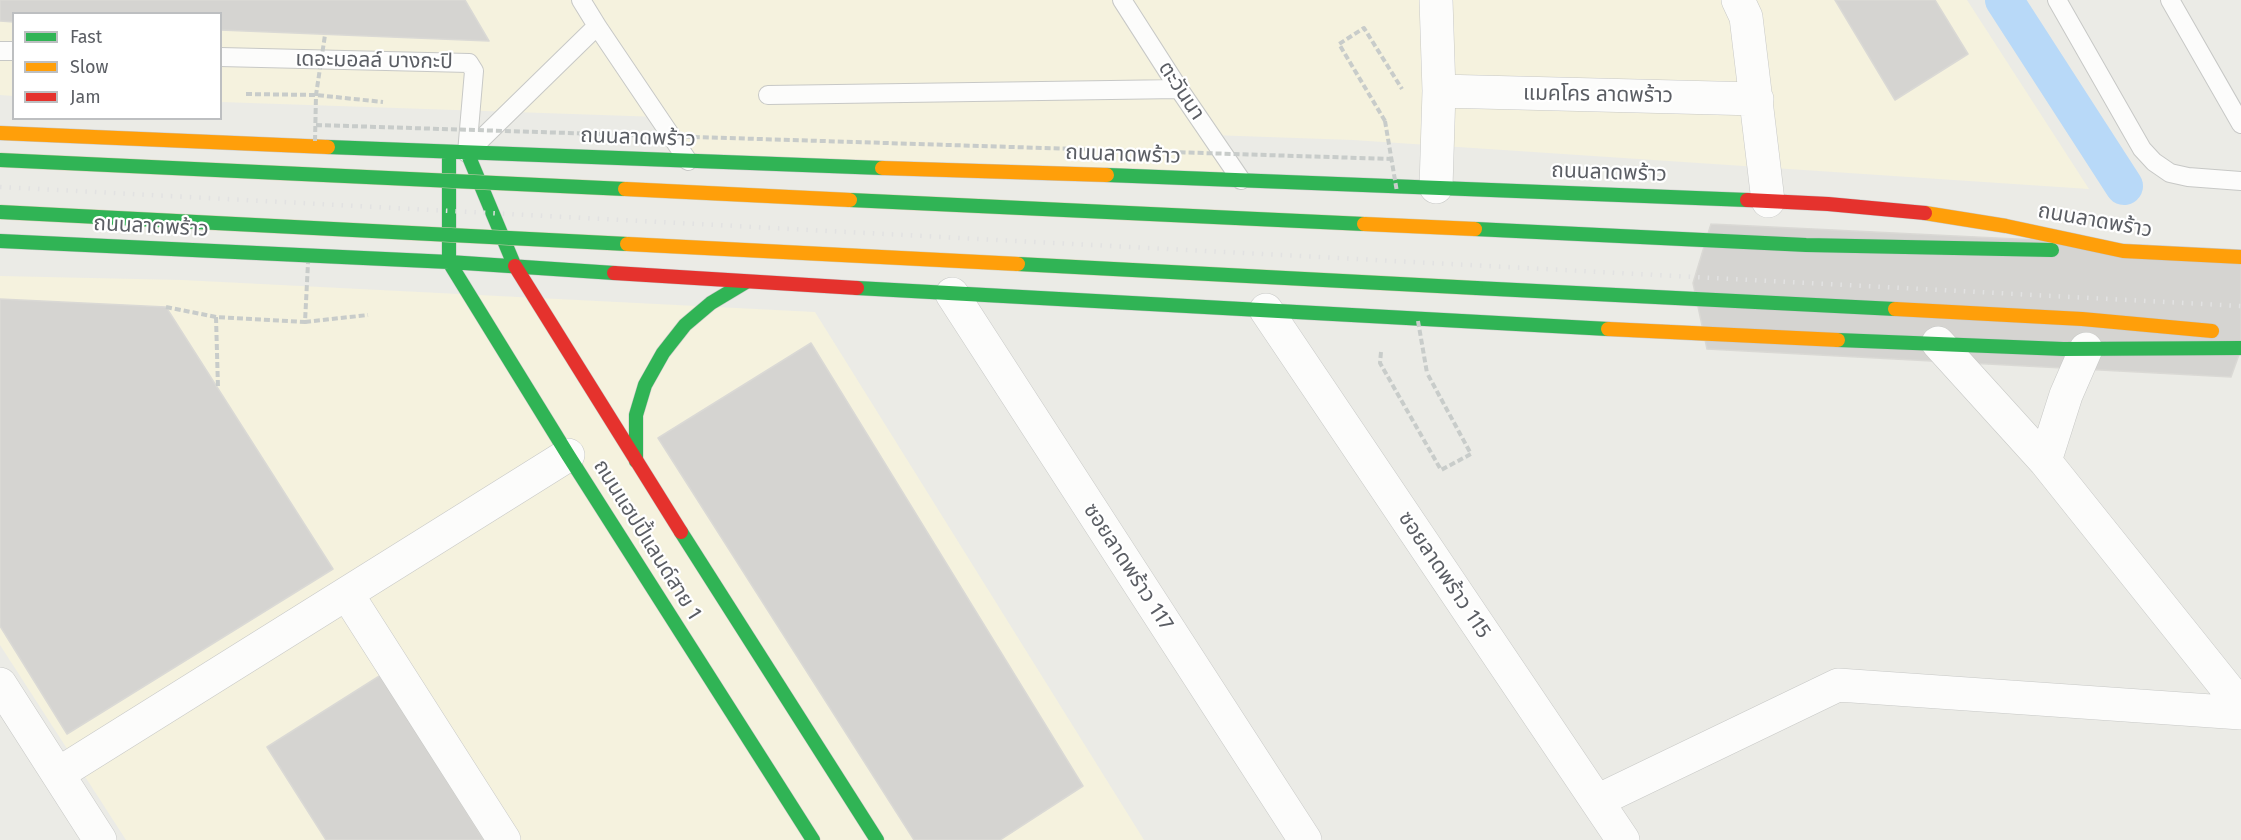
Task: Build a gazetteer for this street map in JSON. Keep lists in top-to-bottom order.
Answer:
{
  "streets": {
    "main road": ["ถนนลาดพร้าว", "ถนนแฮปปี้แลนด์สาย 1"],
    "street": ["แมคโคร ลาดพร้าว", "ซอยลาดพร้าว 117", "ซอยลาดพร้าว 115"],
    "lane": ["เดอะมอลล์ บางกะปิ", "ตะวันนา"]
  },
  "crossings": [
    ["เดอะมอลล์ บางกะปิ", "ถนนลาดพร้าว"],
    ["เดอะมอลล์ บางกะปิ", "ถนนแฮปปี้แลนด์สาย 1"],
    ["ตะวันนา", "ถนนลาดพร้าว"],
    ["ถนนลาดพร้าว", "ถนนแฮปปี้แลนด์สาย 1"],
    ["ถนนลาดพร้าว", "ซอยลาดพร้าว 117"],
    ["ถนนลาดพร้าว", "ซอยลาดพร้าว 115"]
  ],
  "legend": ["Fast", "Slow", "Jam"]
}
